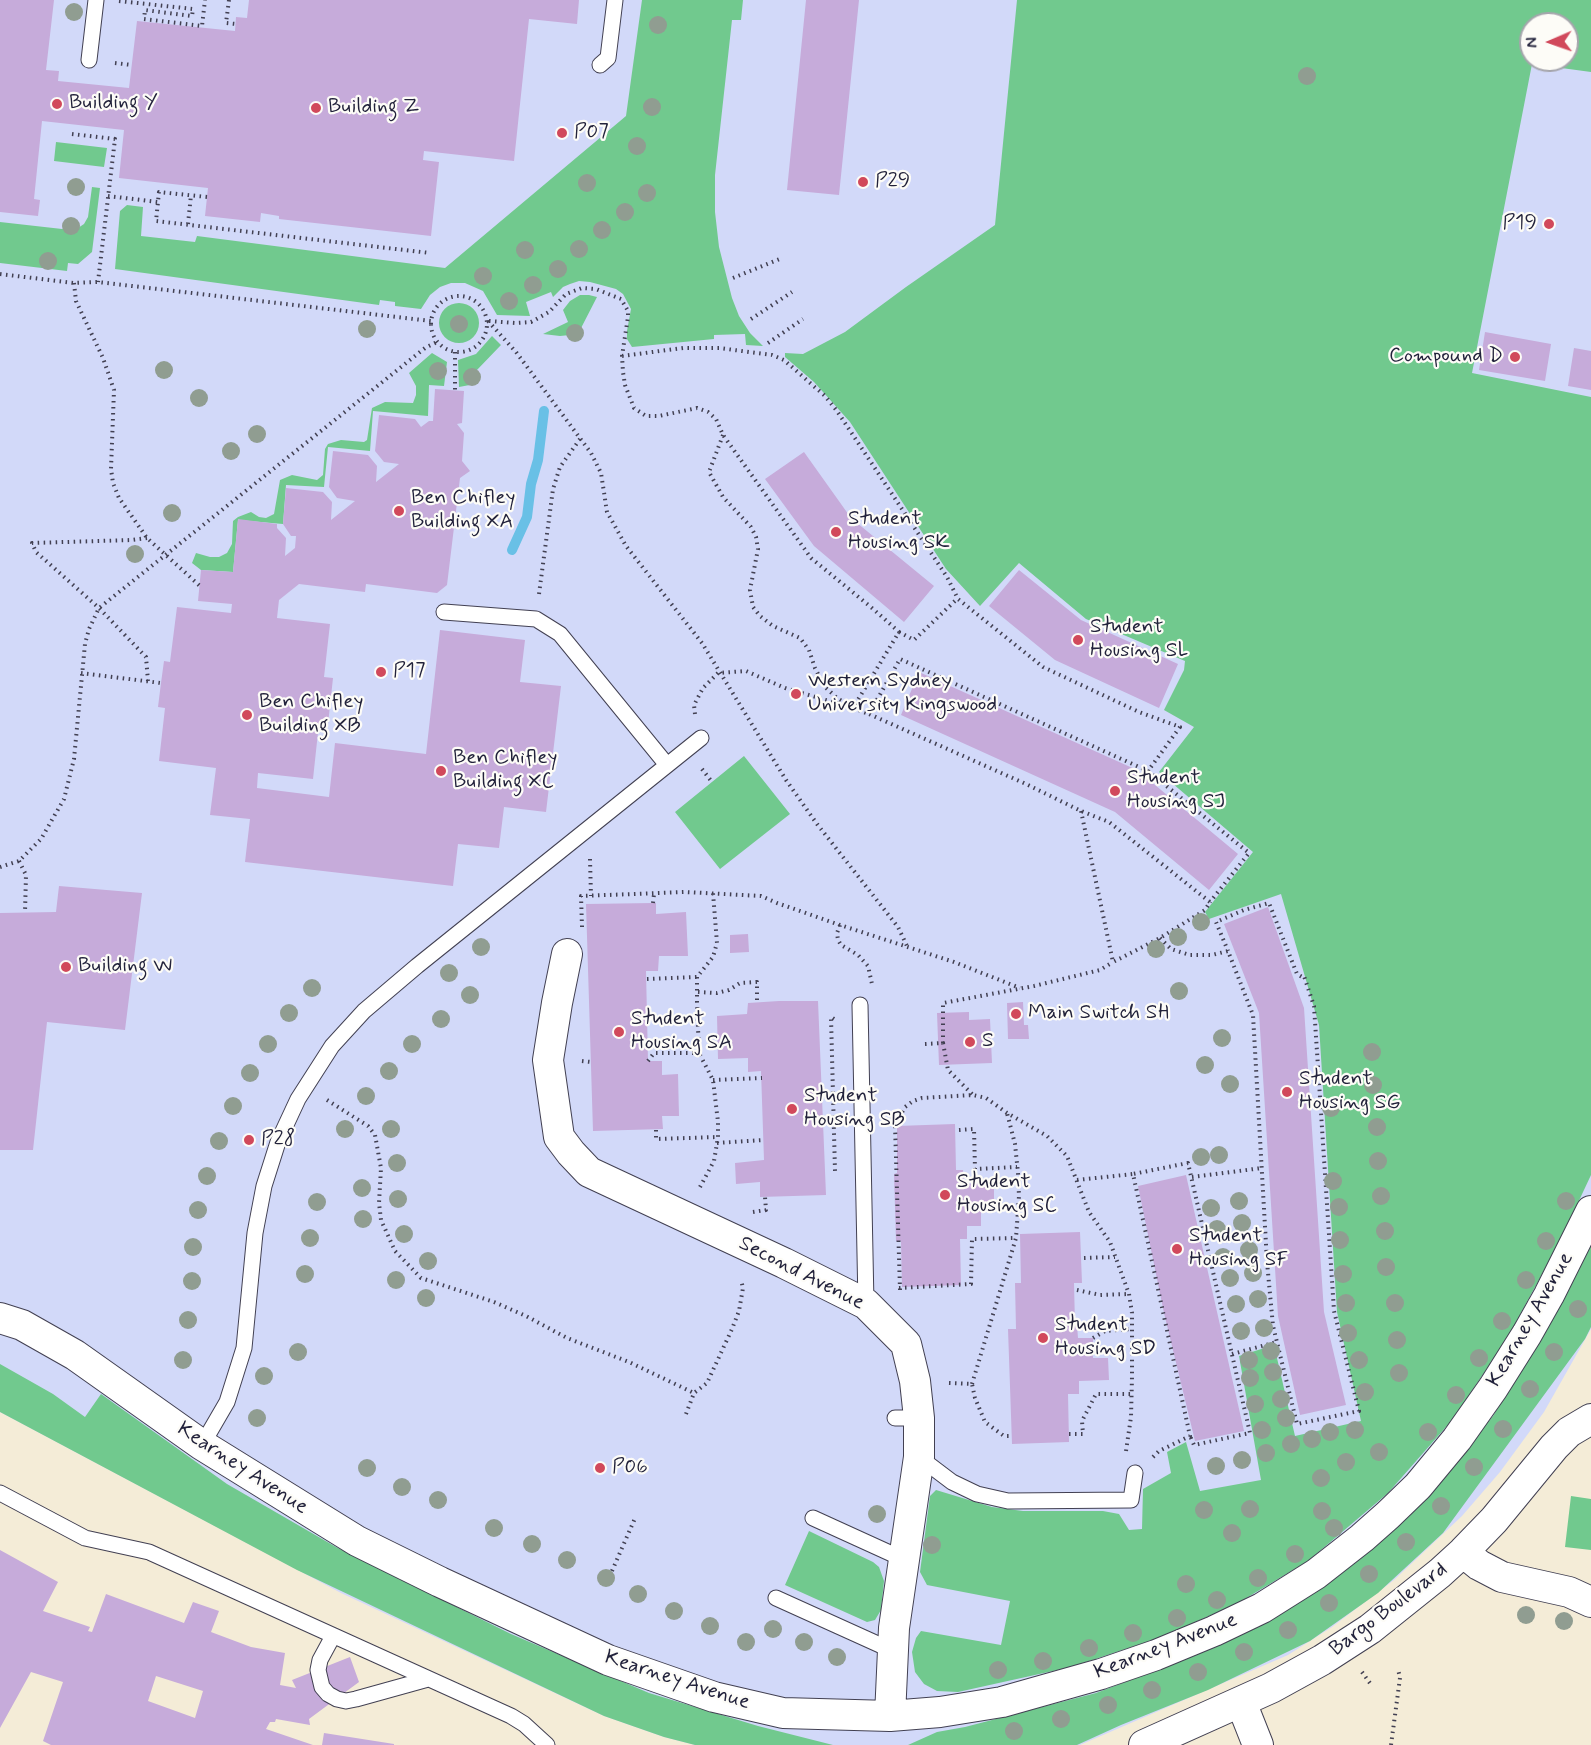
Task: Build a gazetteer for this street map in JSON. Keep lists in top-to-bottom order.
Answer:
{
  "streets": {
    "street": ["Second Avenue", "Kearney Avenue", "Bargo Boulevard"]
  },
  "crossings": [
    ["Second Avenue", "Kearney Avenue"]
  ],
  "places": [
    "Building Y",
    "Building Z",
    "P07",
    "P29",
    "P19",
    "Compound D",
    "Ben Chifley Building XA",
    "Student Housing SK",
    "Student Housing SL",
    "P17",
    "Western Sydney University Kingswood",
    "Ben Chifley Building XB",
    "Ben Chifley Building XC",
    "Student Housing SJ",
    "Building W",
    "Main Switch SH",
    "Student Housing SA",
    "S",
    "Student Housing SG",
    "Student Housing SB",
    "P28",
    "Student Housing SC",
    "Student Housing SF",
    "Student Housing SD",
    "P06"
  ],
  "north": "left"
}
